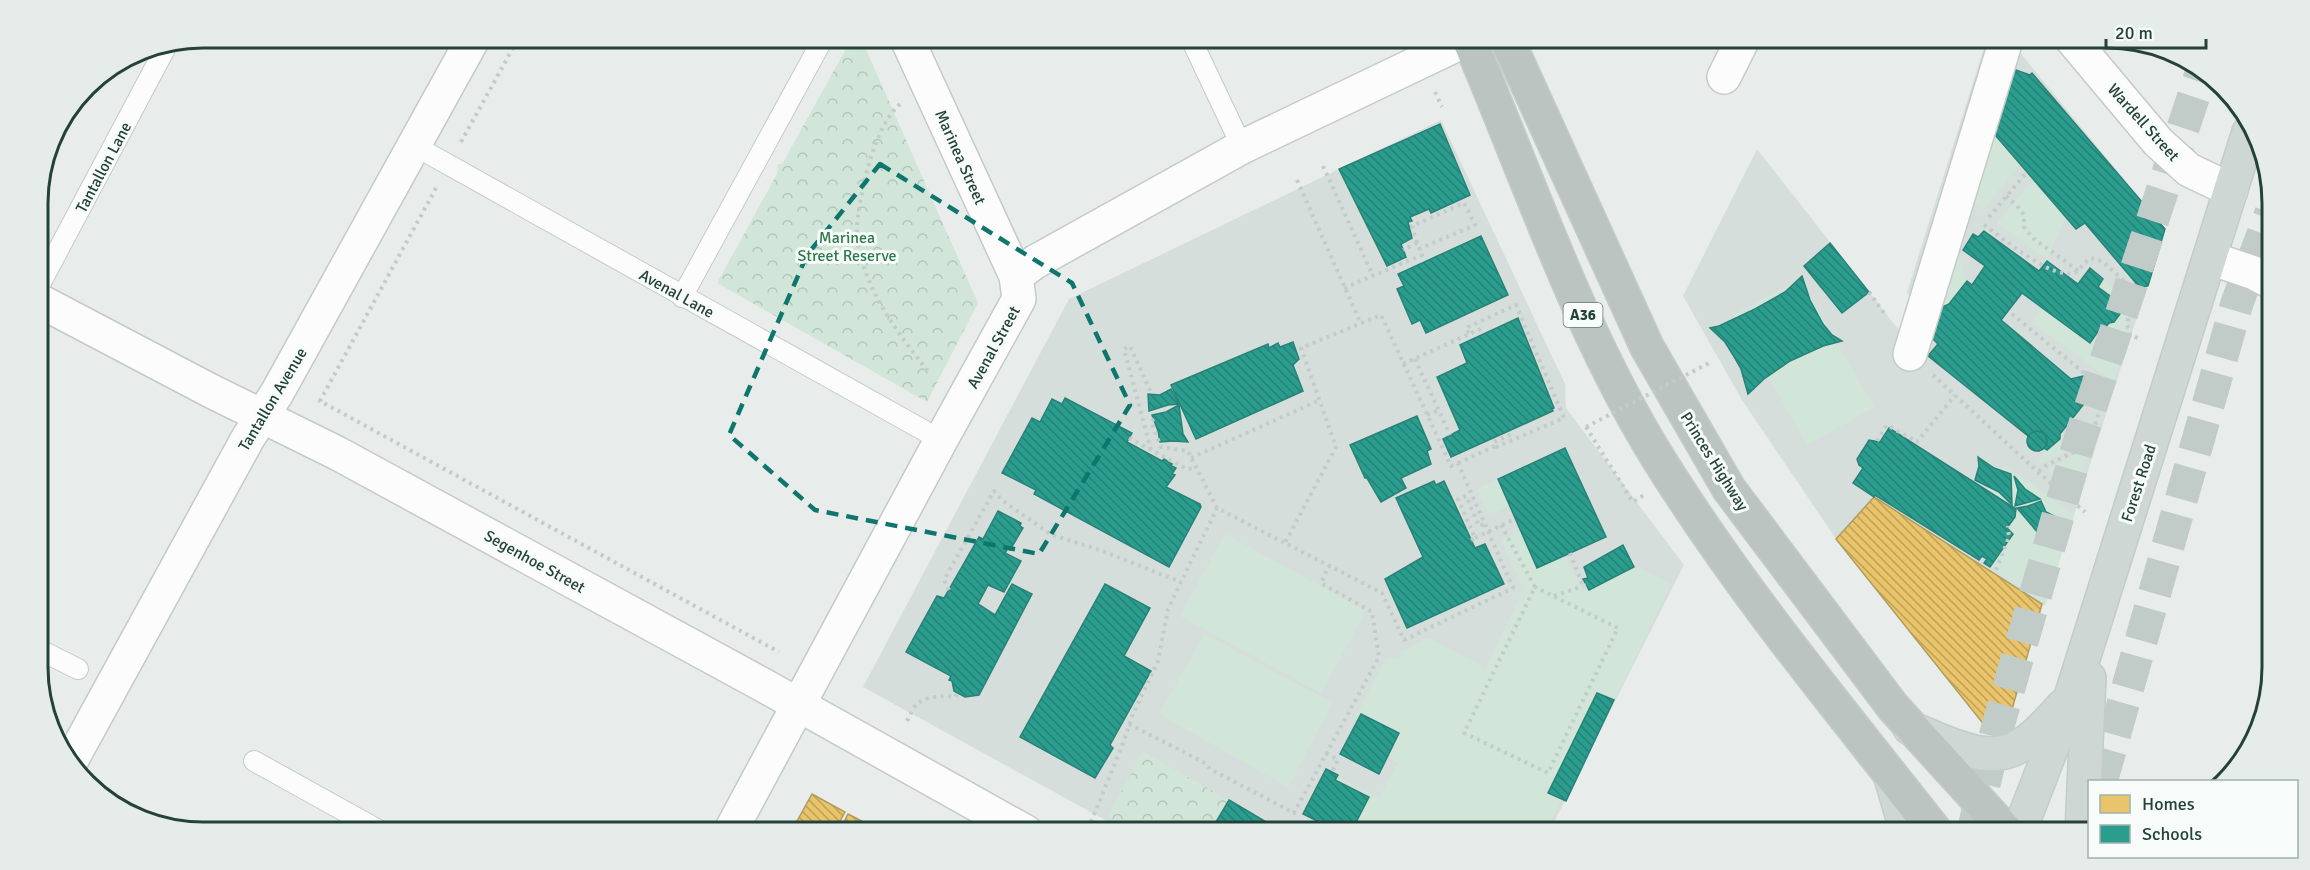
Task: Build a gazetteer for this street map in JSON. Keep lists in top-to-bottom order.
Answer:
{
  "streets": {
    "highway": ["A36", "Princes Highway"],
    "main road": ["Forest Road"],
    "street": [
      "Wardell Street",
      "Marinea Street",
      "Avenal Street",
      "Tantallon Avenue",
      "Segenhoe Street"
    ],
    "lane": ["Tantallon Lane", "Avenal Lane"]
  },
  "crossings": [
    ["Wardell Street", "Forest Road"],
    ["Marinea Street", "Avenal Street"],
    ["Avenal Lane", "Avenal Street"],
    ["Avenal Lane", "Tantallon Avenue"],
    ["Avenal Street", "Segenhoe Street"],
    ["Tantallon Avenue", "Segenhoe Street"]
  ],
  "parks": ["Marinea Street Reserve"],
  "legend": ["Homes", "Schools"],
  "scale_bar": "20 m"
}
